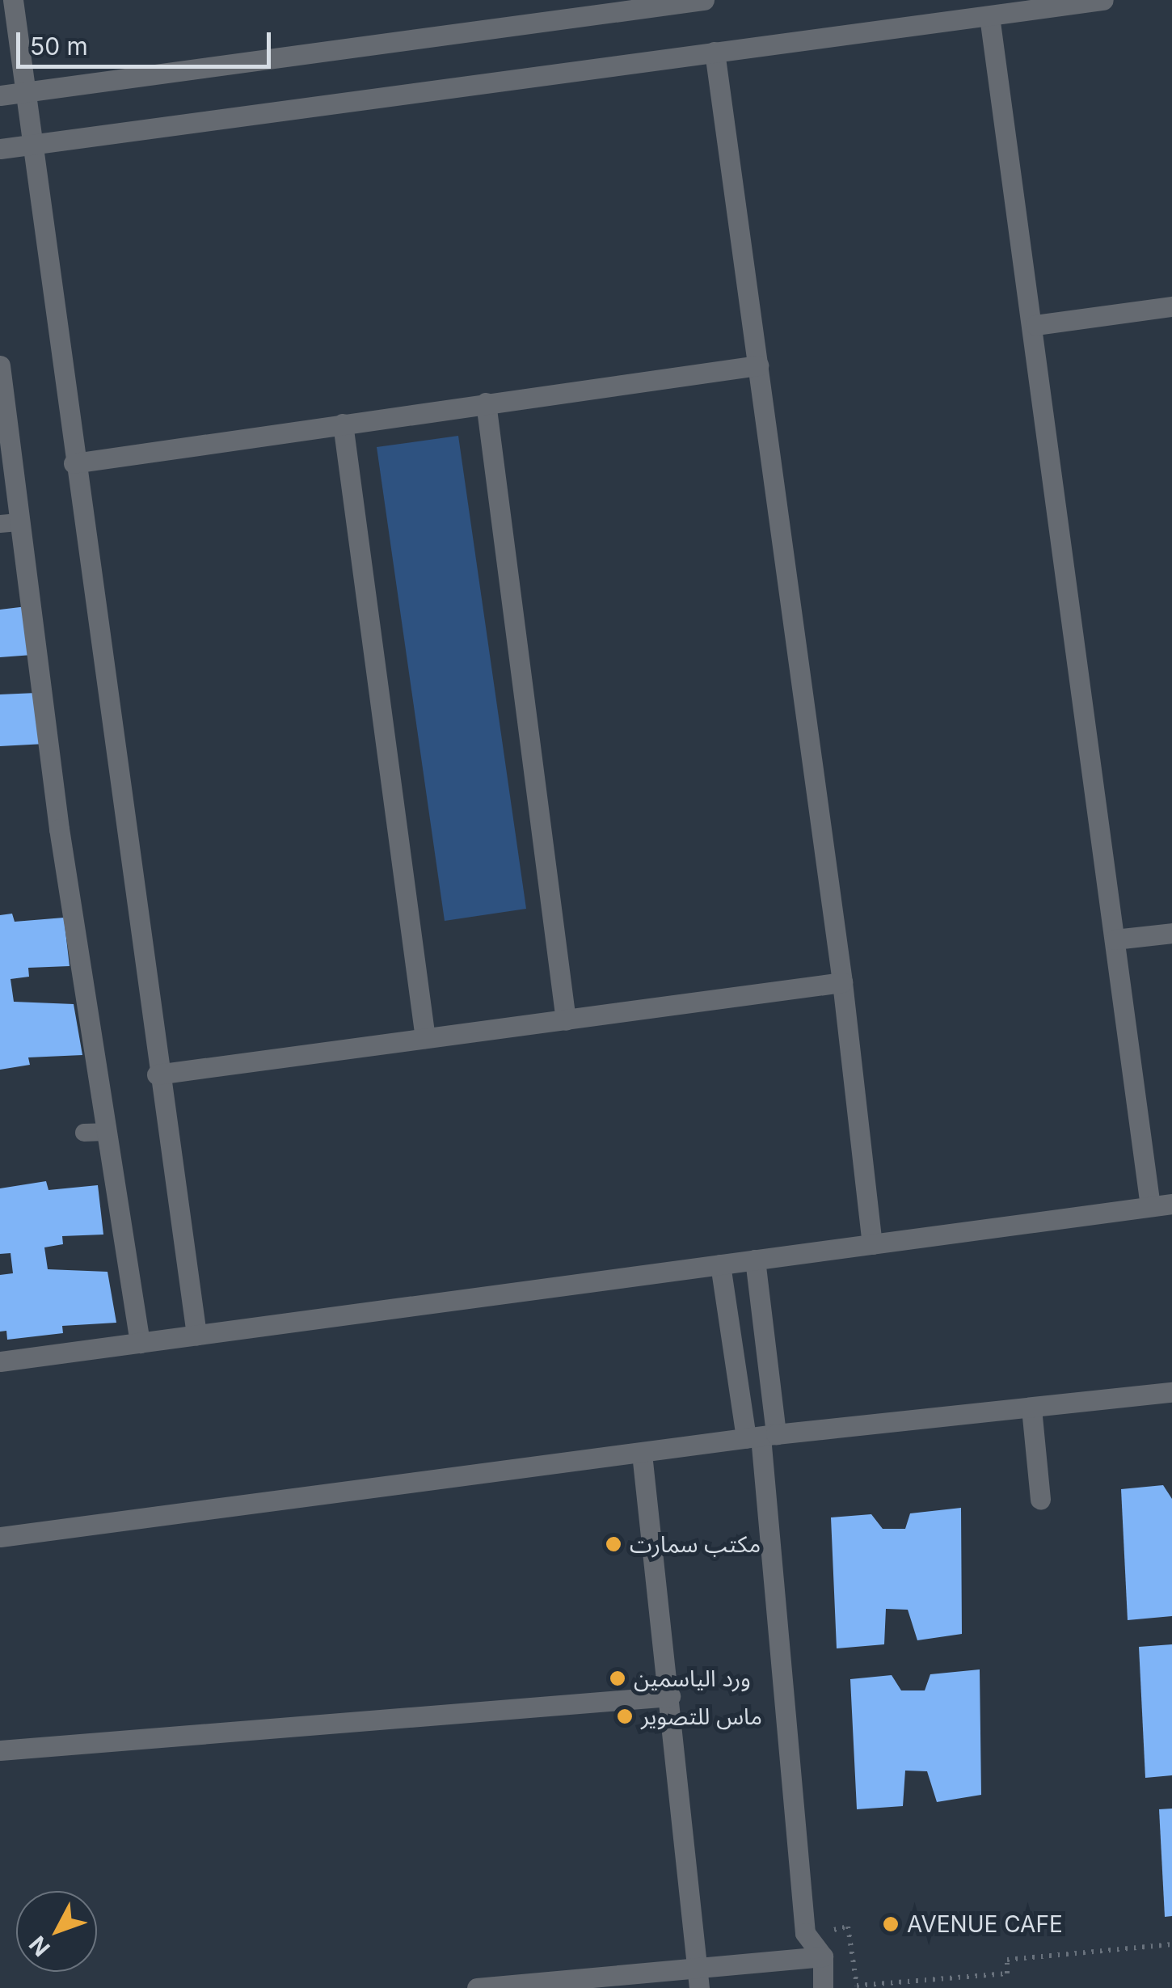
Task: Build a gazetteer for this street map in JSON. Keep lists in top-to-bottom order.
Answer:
{
  "places": [
    "مكتب سمارت",
    "ورد الياسمين",
    "ماس للتصوير",
    "AVENUE CAFE"
  ],
  "scale_bar": "50 m",
  "north": "bottom left"
}
